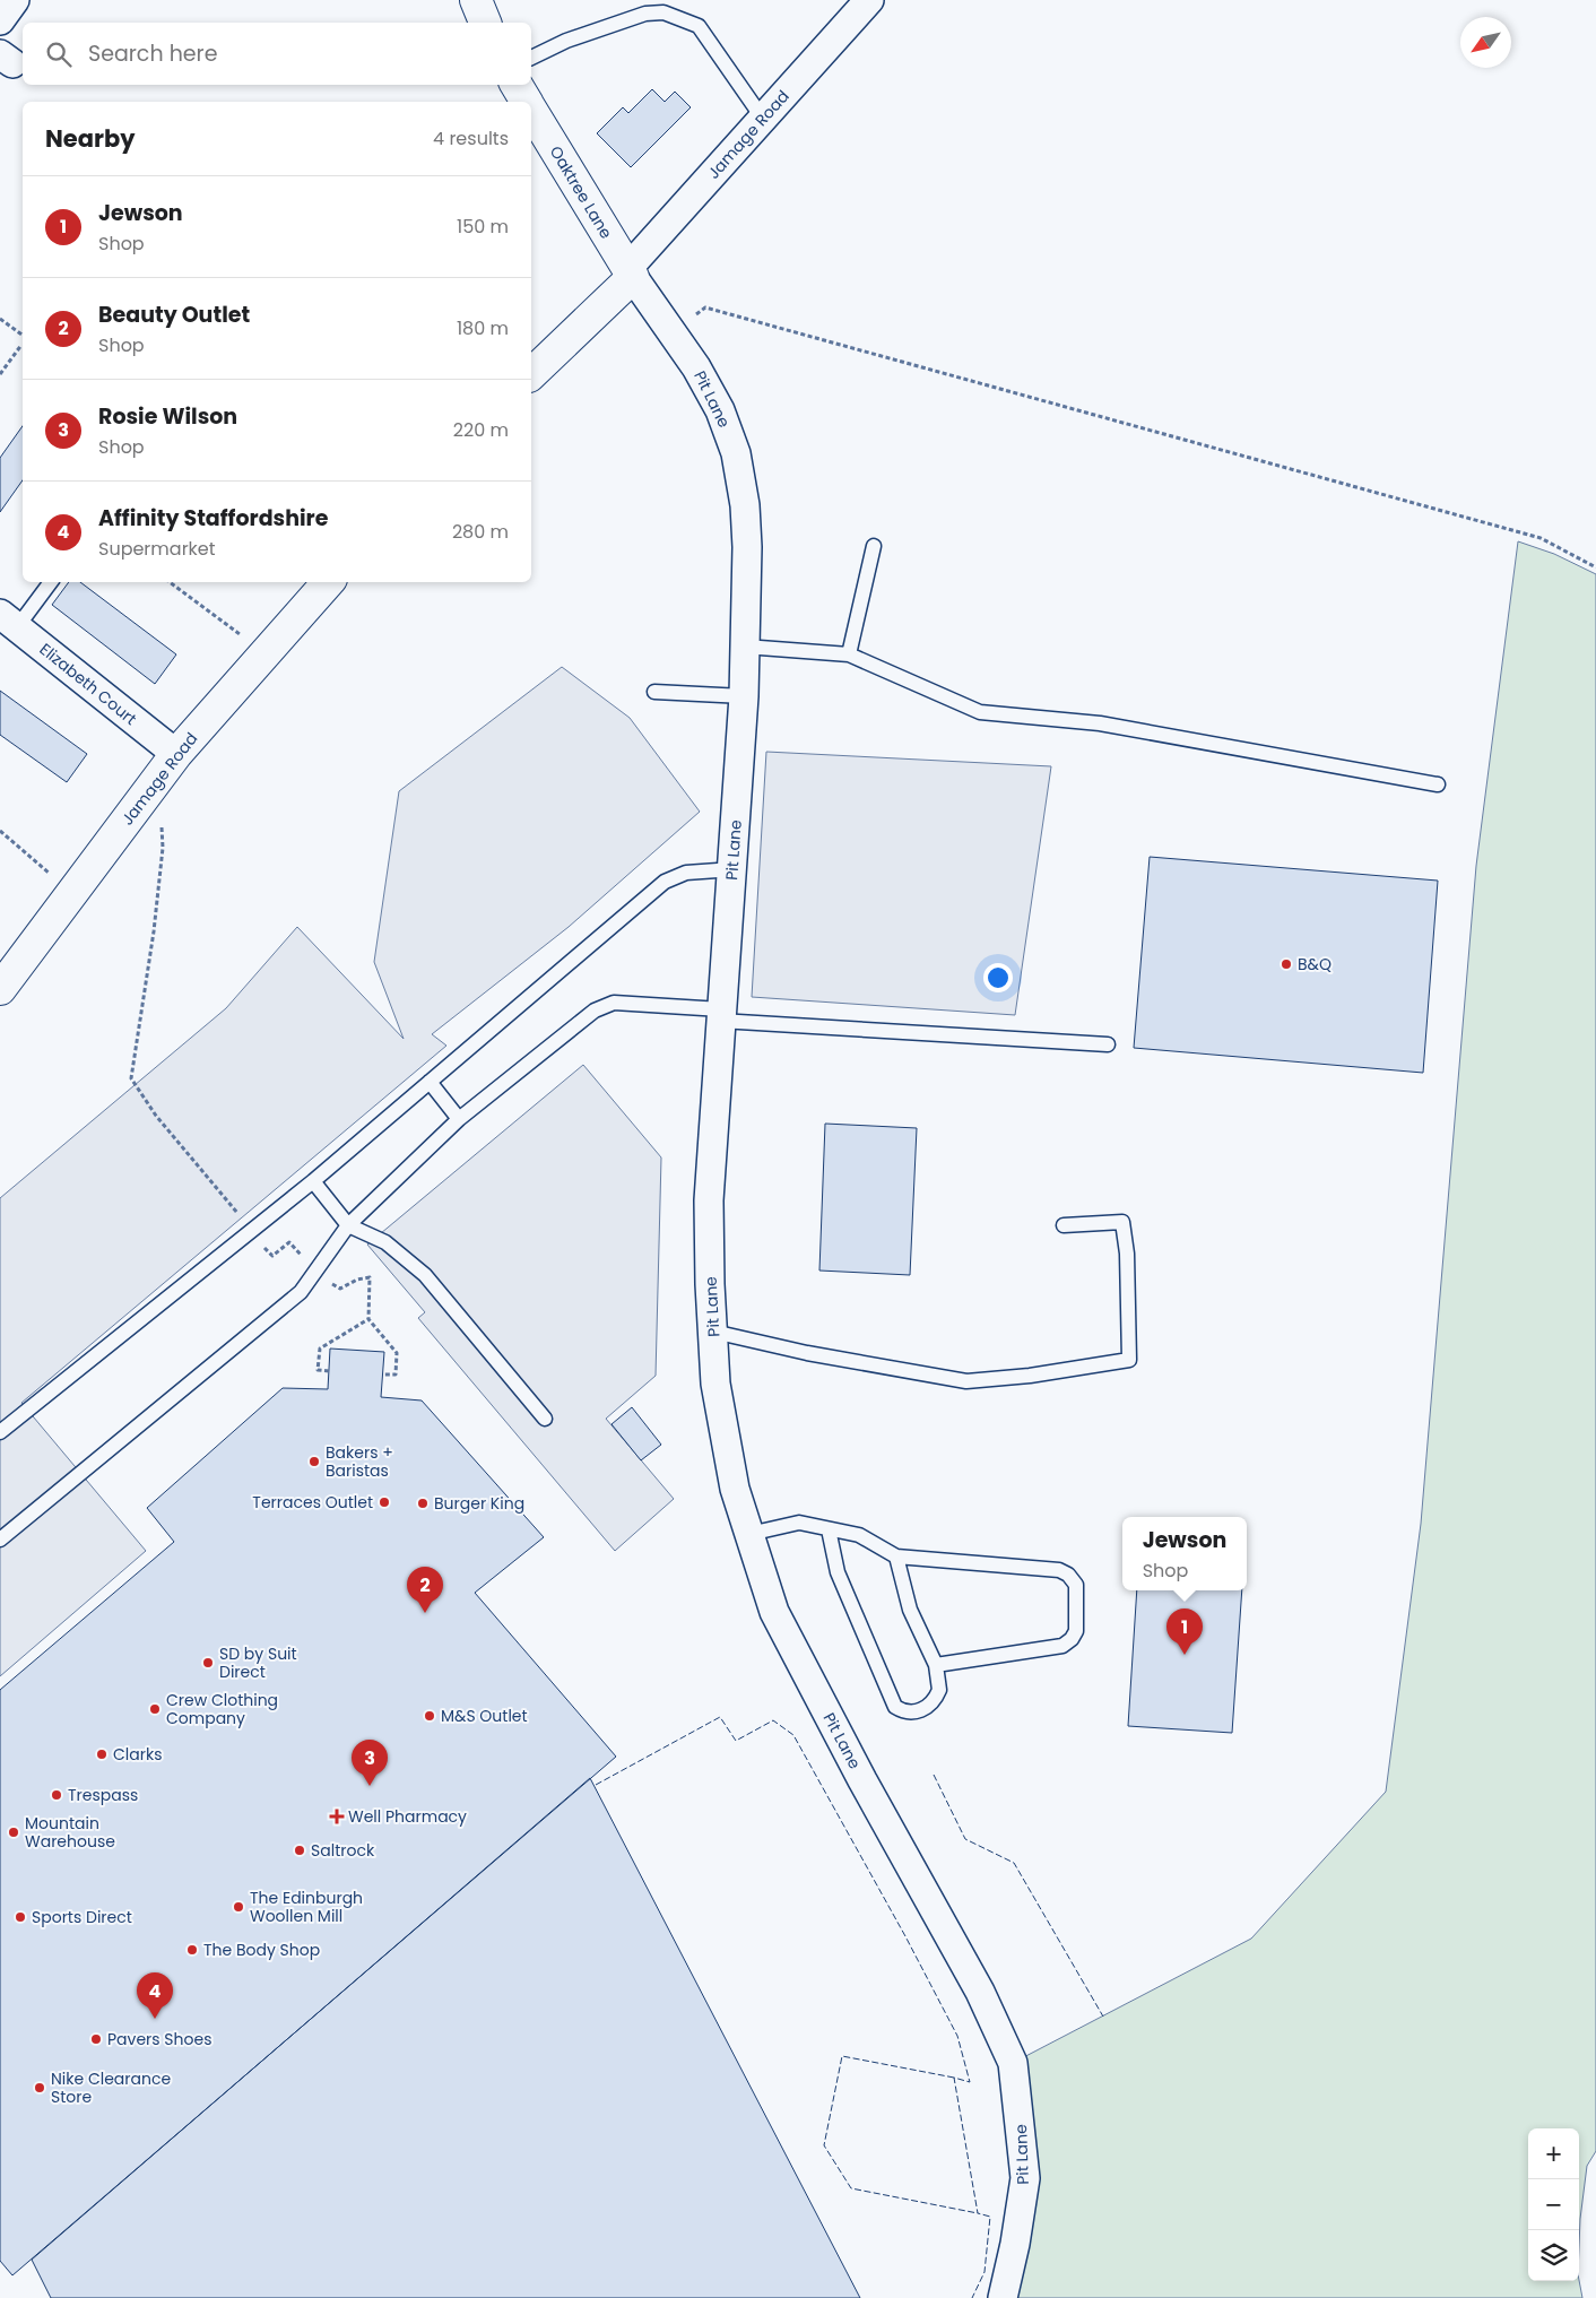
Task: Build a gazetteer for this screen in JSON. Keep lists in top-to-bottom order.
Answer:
{
  "streets": {
    "street": [
      "Jamage Road",
      "Oaktree Lane",
      "Pit Lane",
      "Elizabeth Court"
    ]
  },
  "crossings": [
    ["Jamage Road", "Oaktree Lane"],
    ["Jamage Road", "Pit Lane"],
    ["Jamage Road", "Elizabeth Court"],
    ["Oaktree Lane", "Pit Lane"]
  ],
  "places": {
    "other": [
      "B&Q",
      "Bakers + Baristas",
      "Terraces Outlet",
      "Burger King",
      "SD by Suit Direct",
      "Crew Clothing Company",
      "M&S Outlet",
      "Clarks",
      "Trespass",
      "Mountain Warehouse",
      "Saltrock",
      "The Edinburgh Woollen Mill",
      "Sports Direct",
      "The Body Shop",
      "Pavers Shoes",
      "Nike Clearance Store"
    ],
    "health": ["Well Pharmacy"]
  },
  "north": "bottom left",
  "page": {
    "search": "Search here",
    "heading": ["Nearby", "4 results"],
    "list": [
      {
        "mark": "1",
        "name": "Jewson",
        "note": "Shop",
        "value": "150 m"
      },
      {
        "mark": "2",
        "name": "Beauty Outlet",
        "note": "Shop",
        "value": "180 m"
      },
      {
        "mark": "3",
        "name": "Rosie Wilson",
        "note": "Shop",
        "value": "220 m"
      },
      {
        "mark": "4",
        "name": "Affinity Staffordshire",
        "note": "Supermarket",
        "value": "280 m"
      }
    ],
    "popup": ["Jewson", "Shop"],
    "pins": [
      "2",
      "1",
      "3",
      "4"
    ],
    "map_buttons": ["+", "−"]
  }
}
